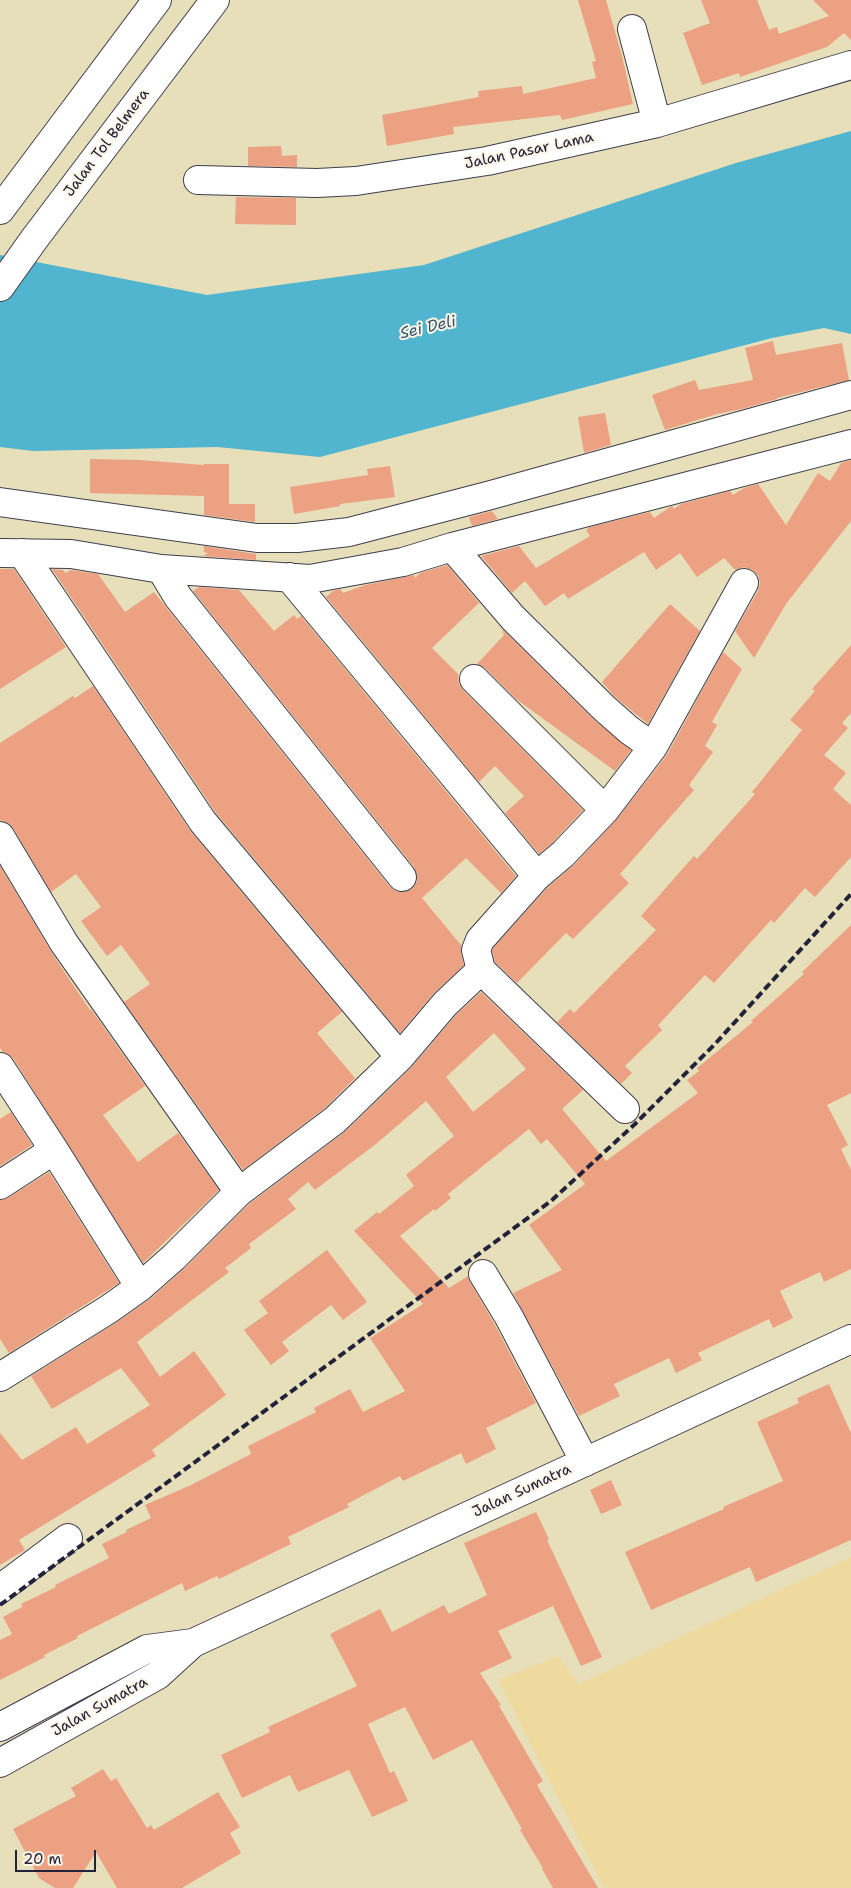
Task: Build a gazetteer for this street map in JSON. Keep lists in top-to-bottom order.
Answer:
{
  "streets": {
    "main road": ["Jalan Tol Belmera", "Jalan Pasar Lama", "Jalan Sumatra"]
  },
  "water": ["Sei Deli"],
  "scale_bar": "20 m"
}
